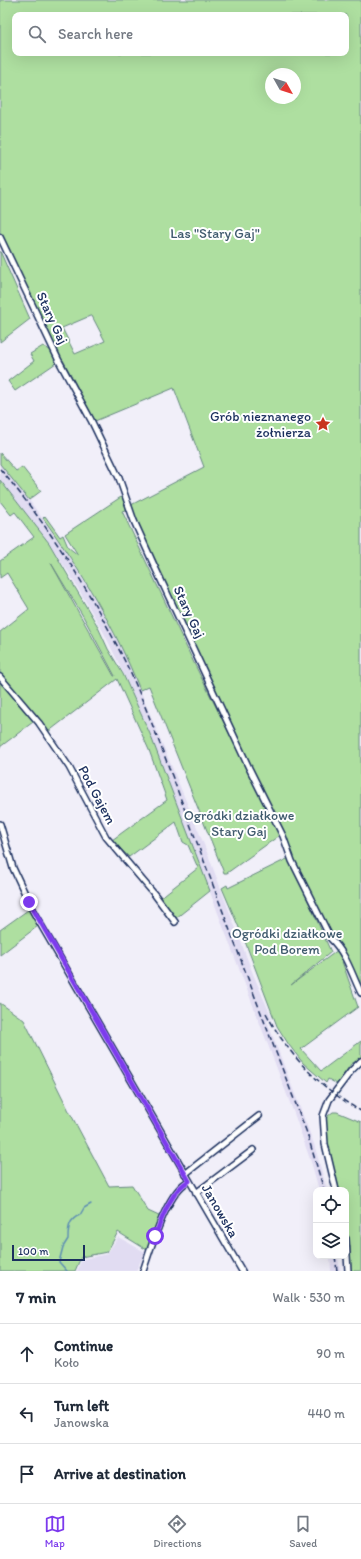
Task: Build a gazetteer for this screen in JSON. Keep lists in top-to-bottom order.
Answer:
{
  "streets": {
    "street": ["Stary Gaj", "Pod Gajem", "Janowska"]
  },
  "parks": ["Las \"Stary Gaj\"", "Ogródki działkowe Stary Gaj", "Ogródki działkowe Pod Borem"],
  "places": {
    "place": ["Grób nieznanego żołnierza"]
  },
  "scale_bar": "100 m",
  "north": "bottom right",
  "page": {
    "search": "Search here",
    "scale": "100 m",
    "heading": ["7 min", "Walk · 530 m"],
    "list": [
      ["Continue", "Koło", "90 m"],
      ["Turn left", "Janowska", "440 m"],
      "Arrive at destination"
    ],
    "nav": ["Map", "Directions", "Saved"]
  }
}
